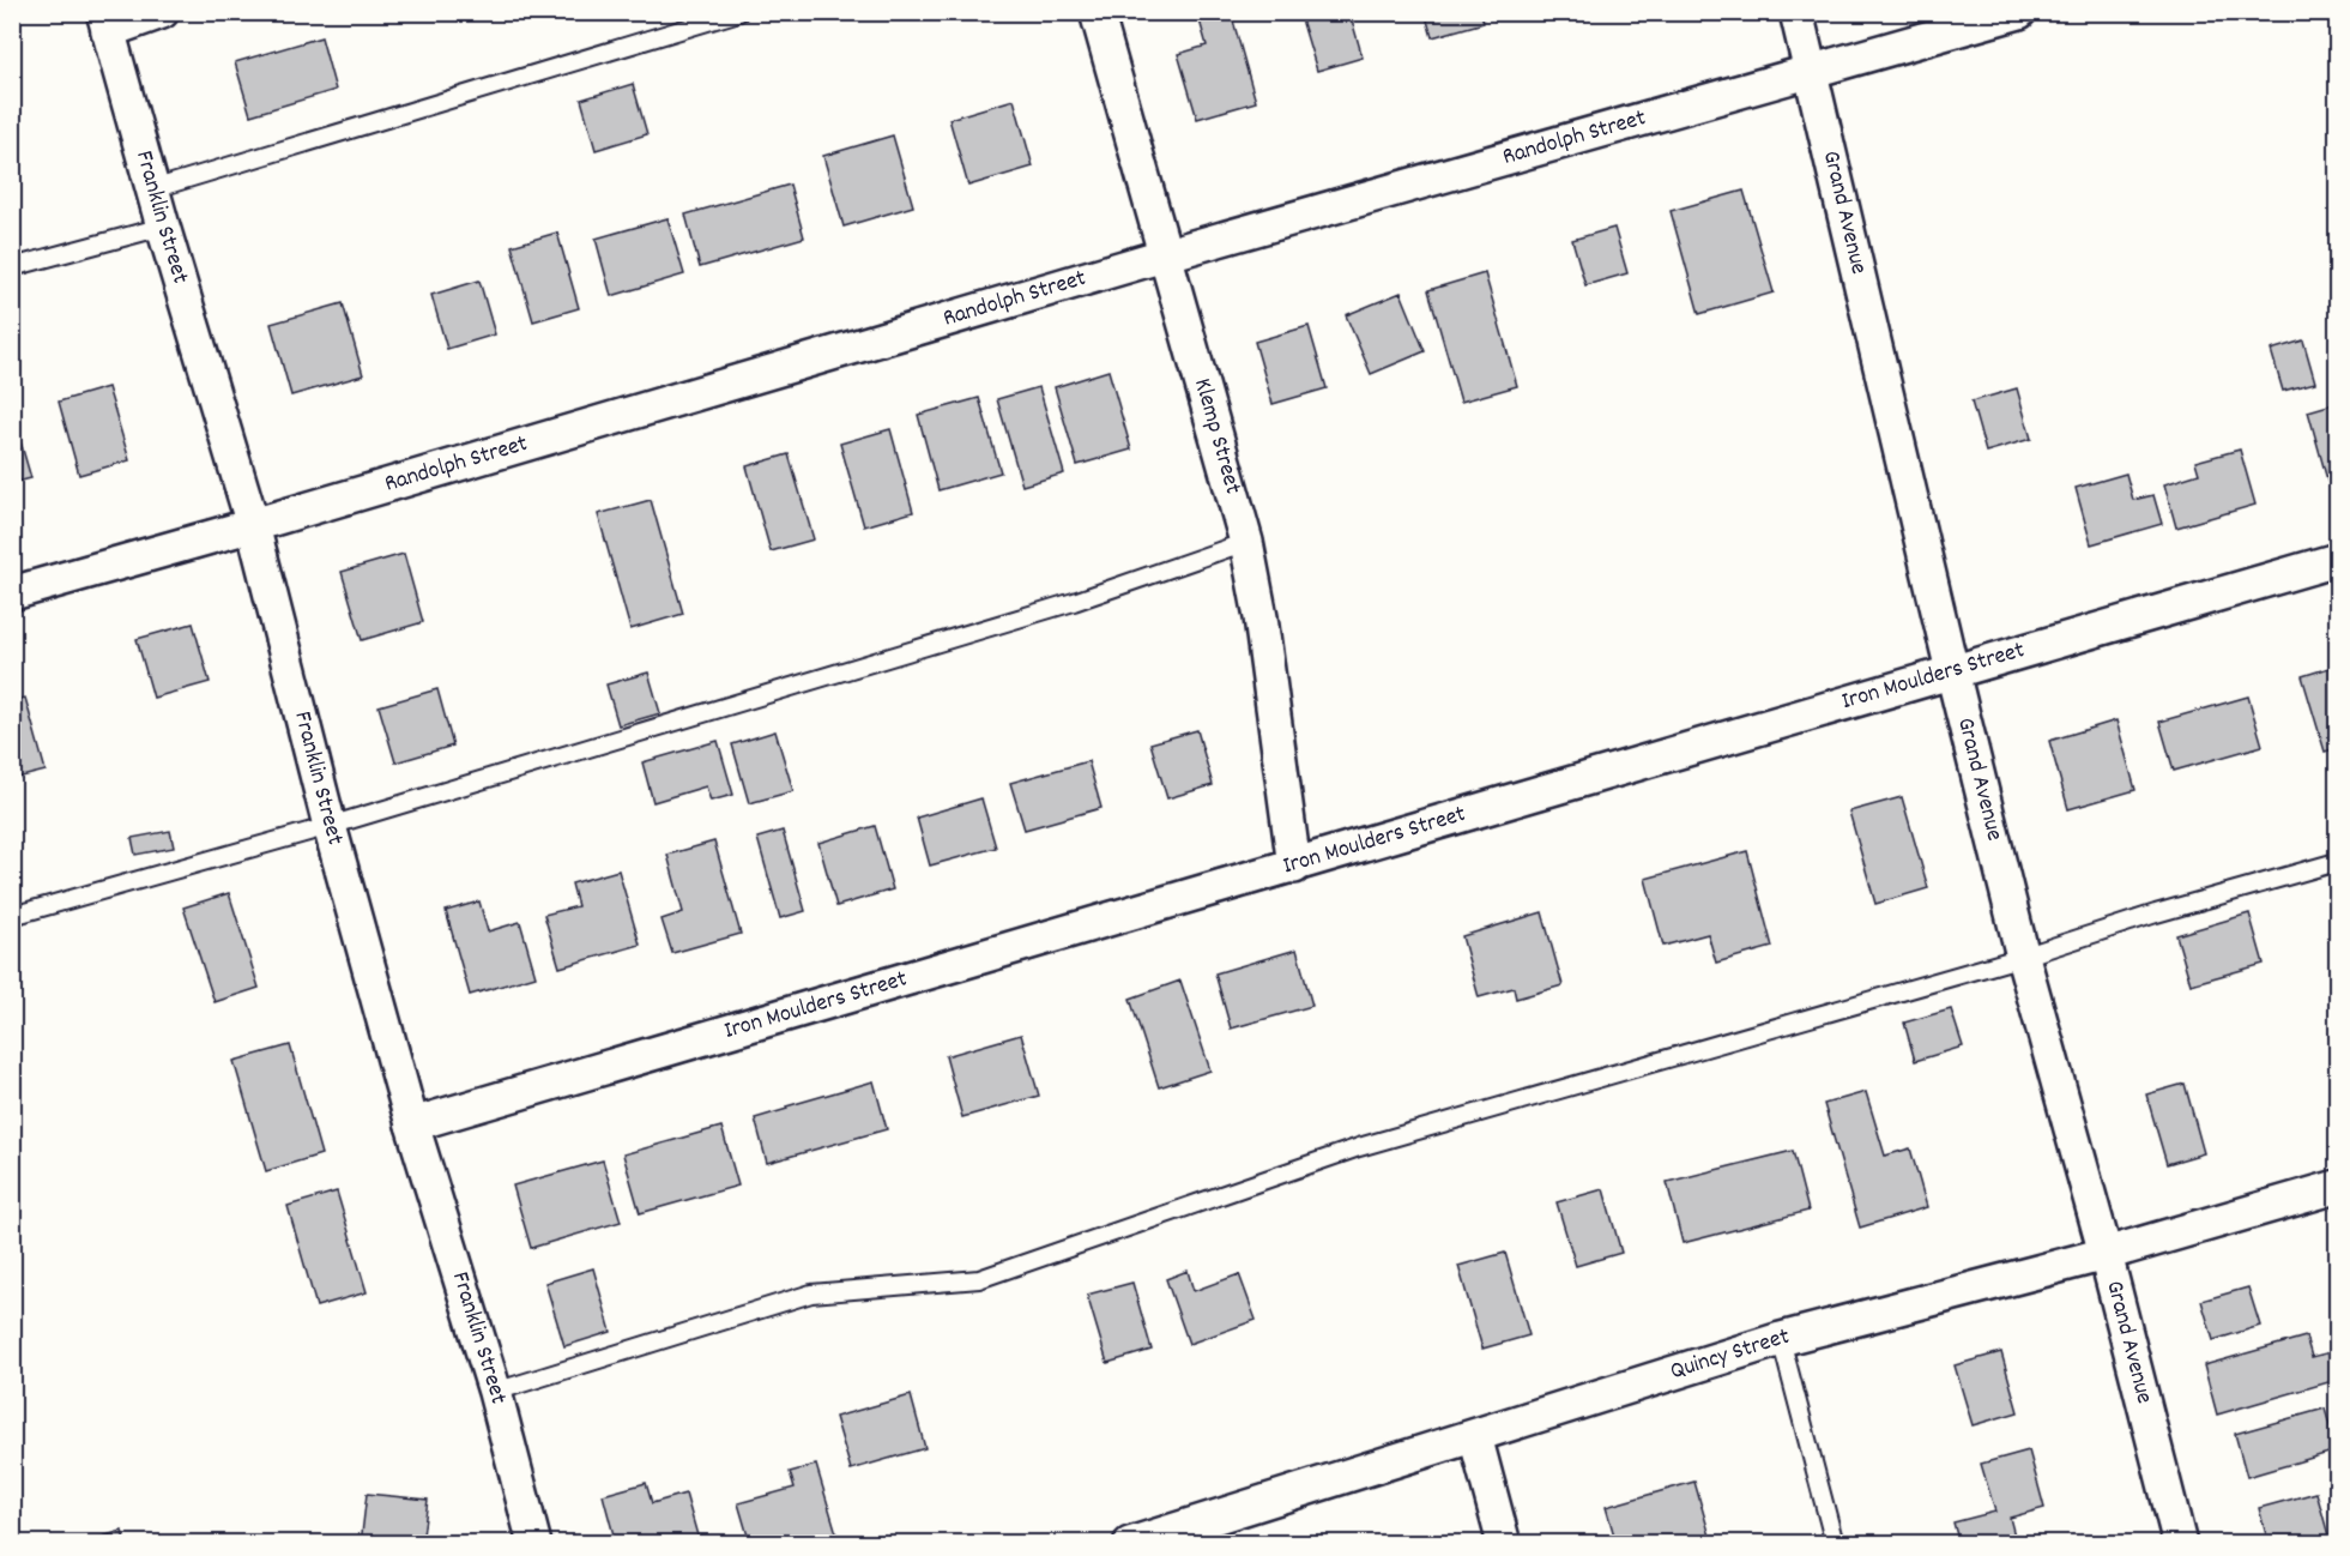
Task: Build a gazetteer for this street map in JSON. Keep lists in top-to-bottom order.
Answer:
{
  "streets": {
    "street": [
      "Randolph Street",
      "Grand Avenue",
      "Franklin Street",
      "Klemp Street",
      "Iron Moulders Street",
      "Quincy Street"
    ]
  },
  "crossings": [
    ["Randolph Street", "Grand Avenue"],
    ["Randolph Street", "Franklin Street"],
    ["Randolph Street", "Klemp Street"],
    ["Grand Avenue", "Iron Moulders Street"],
    ["Grand Avenue", "Quincy Street"],
    ["Franklin Street", "Iron Moulders Street"],
    ["Klemp Street", "Iron Moulders Street"]
  ]
}
